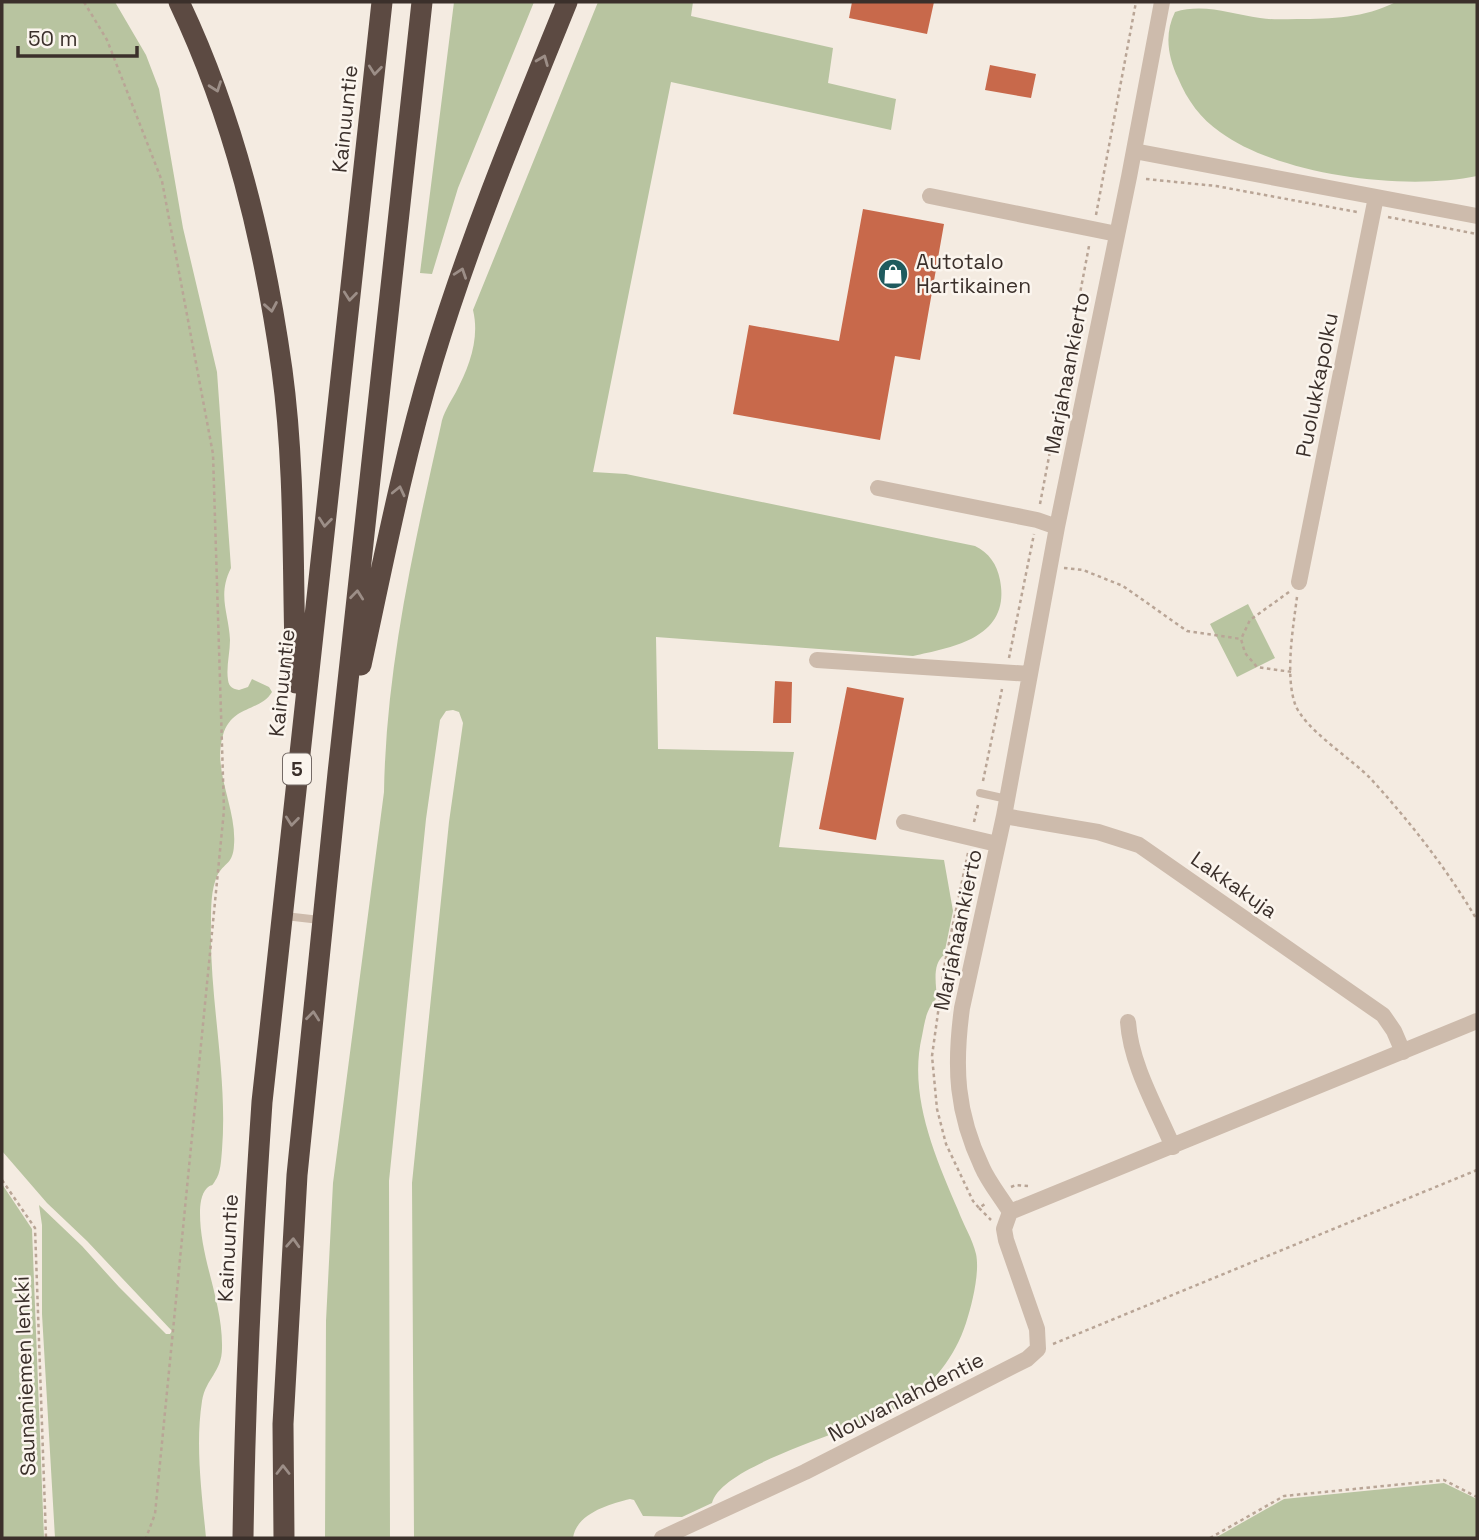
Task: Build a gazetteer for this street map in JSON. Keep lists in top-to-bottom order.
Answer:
{
  "streets": {
    "highway": ["Kainuuntie", "5"],
    "street": [
      "Marjahaankierto",
      "Puolukkapolku",
      "Lakkakuja",
      "Nouvanlahdentie"
    ],
    "path": ["Saunaniemen lenkki"]
  },
  "crossings": [
    ["Marjahaankierto", "Lakkakuja"]
  ],
  "places": {
    "shop": ["Autotalo Hartikainen"]
  },
  "scale_bar": "50 m"
}
